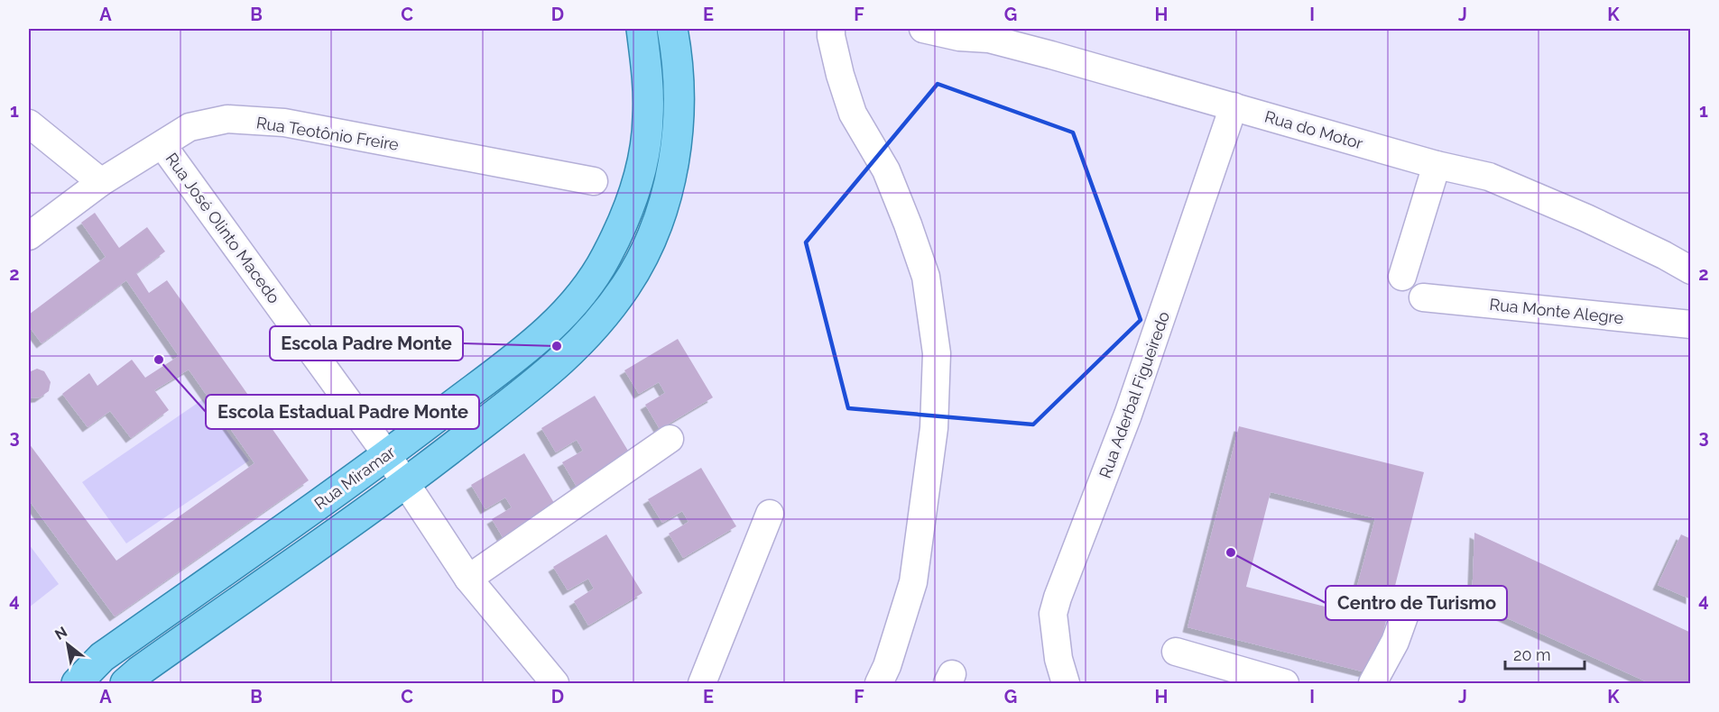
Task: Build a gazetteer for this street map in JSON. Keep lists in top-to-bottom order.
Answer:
{
  "streets": {
    "main road": ["Rua Miramar"],
    "street": [
      "Rua do Motor",
      "Rua Teotônio Freire",
      "Rua José Olinto Macedo",
      "Rua Monte Alegre",
      "Rua Aderbal Figueiredo"
    ]
  },
  "crossings": [
    ["Rua do Motor", "Rua Aderbal Figueiredo"],
    ["Rua Teotônio Freire", "Rua José Olinto Macedo"],
    ["Rua José Olinto Macedo", "Rua Miramar"]
  ],
  "places": ["Escola Padre Monte", "Escola Estadual Padre Monte", "Centro de Turismo"],
  "scale_bar": "20 m",
  "north": "top left",
  "grid": {
    "columns": [
      "A",
      "B",
      "C",
      "D",
      "E",
      "F",
      "G",
      "H",
      "I",
      "J",
      "K"
    ],
    "rows": [
      "1",
      "2",
      "3",
      "4"
    ]
  }
}
